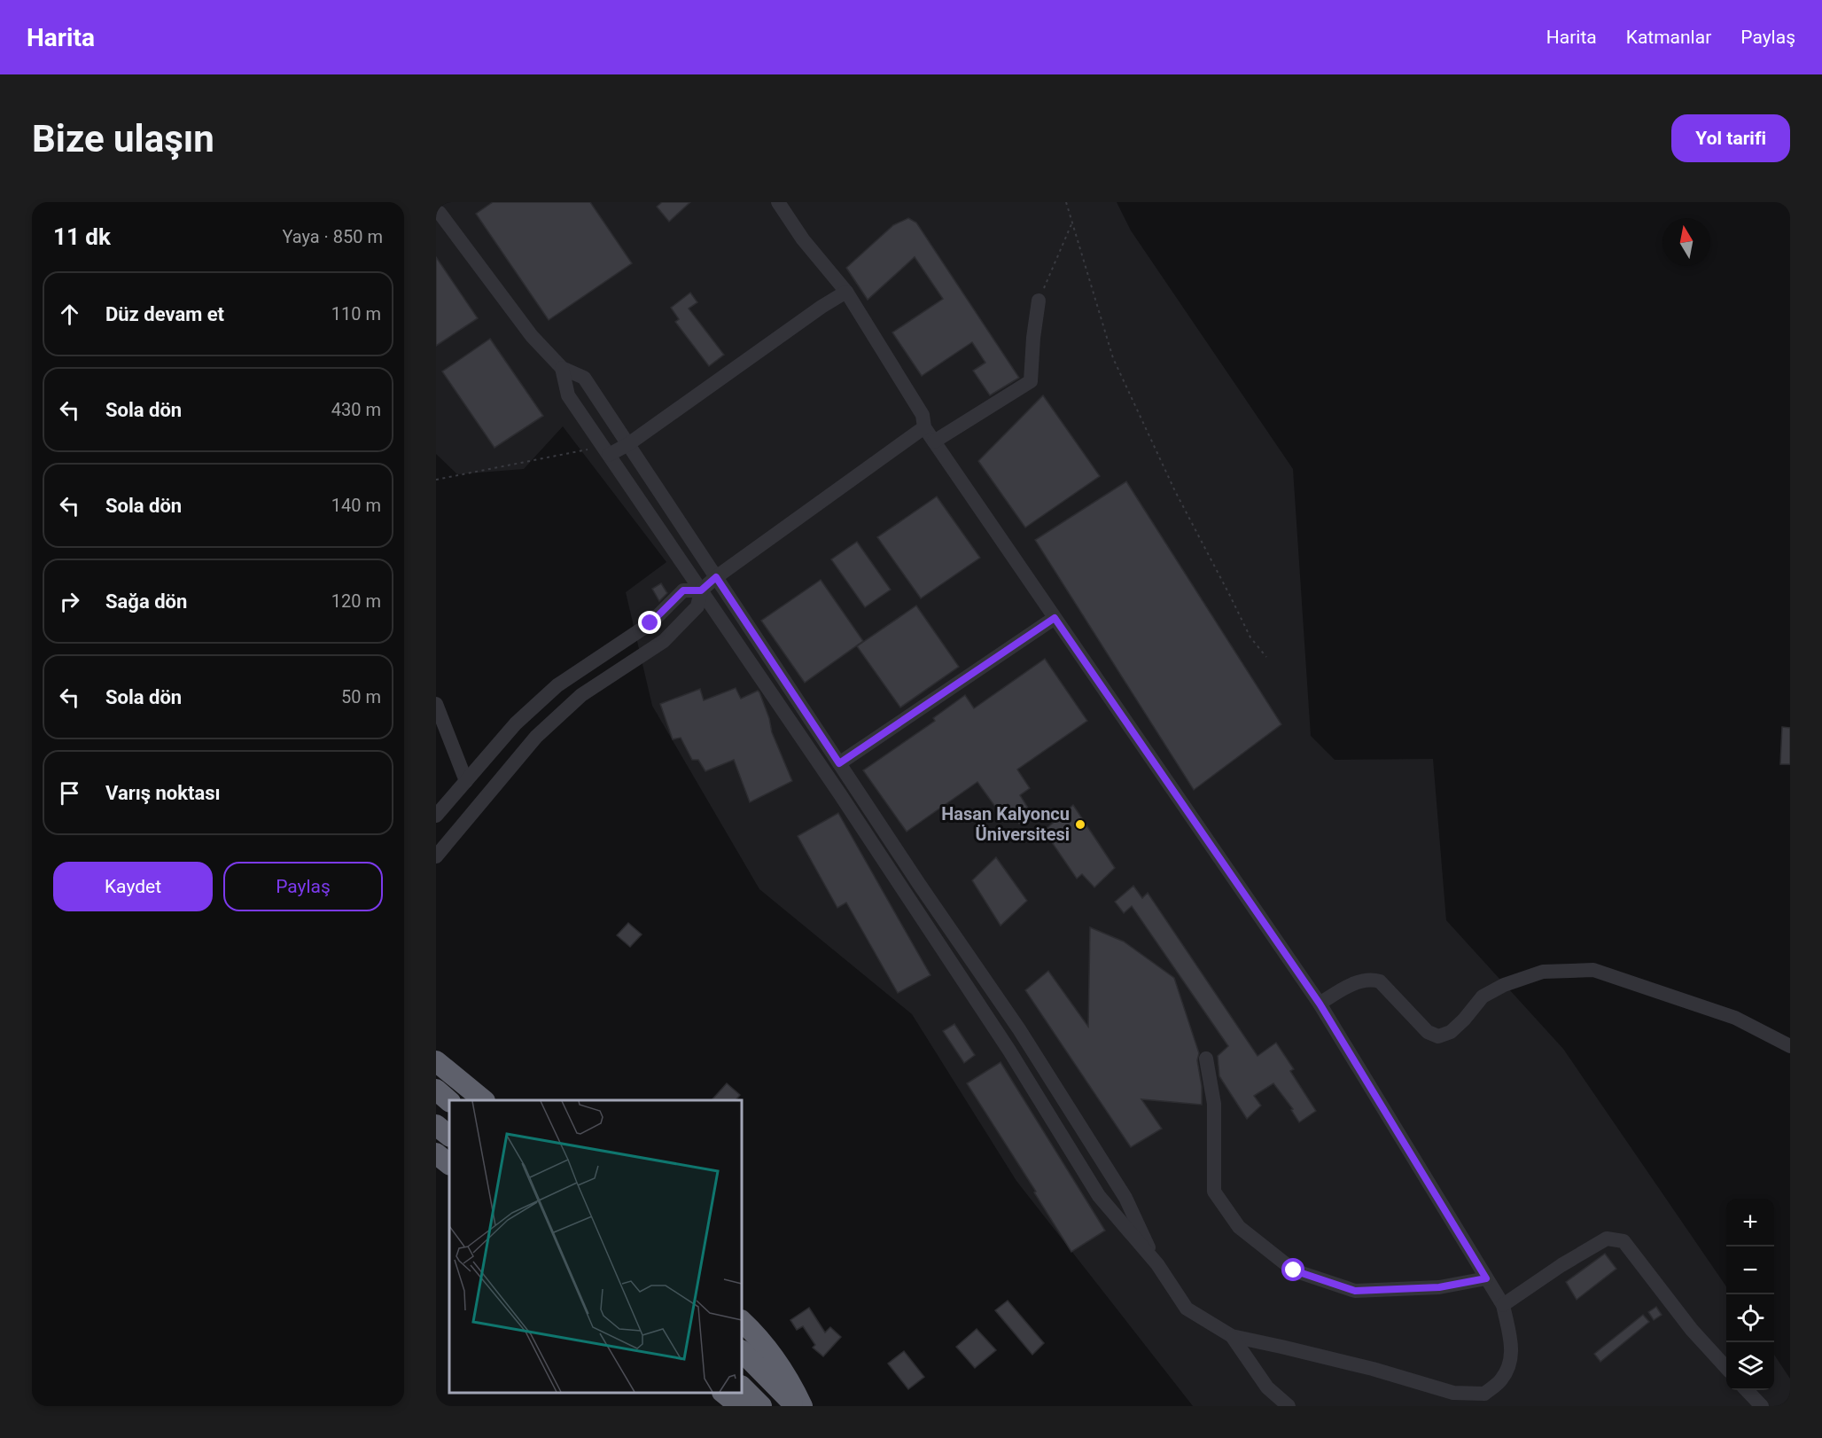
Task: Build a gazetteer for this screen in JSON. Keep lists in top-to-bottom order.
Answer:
{
  "places": ["Hasan Kalyoncu Üniversitesi"],
  "north": "top",
  "page": {
    "header": "Harita",
    "nav": ["Harita", "Katmanlar", "Paylaş"],
    "buttons": [
      "Yol tarifi",
      ["Kaydet", "Paylaş"]
    ],
    "title": "Bize ulaşın",
    "heading": ["11 dk", "Yaya · 850 m"],
    "list": [
      ["Düz devam et", "110 m"],
      ["Sola dön", "430 m"],
      ["Sola dön", "140 m"],
      ["Sağa dön", "120 m"],
      ["Sola dön", "50 m"],
      "Varış noktası"
    ],
    "map_buttons": ["+", "−"]
  }
}
